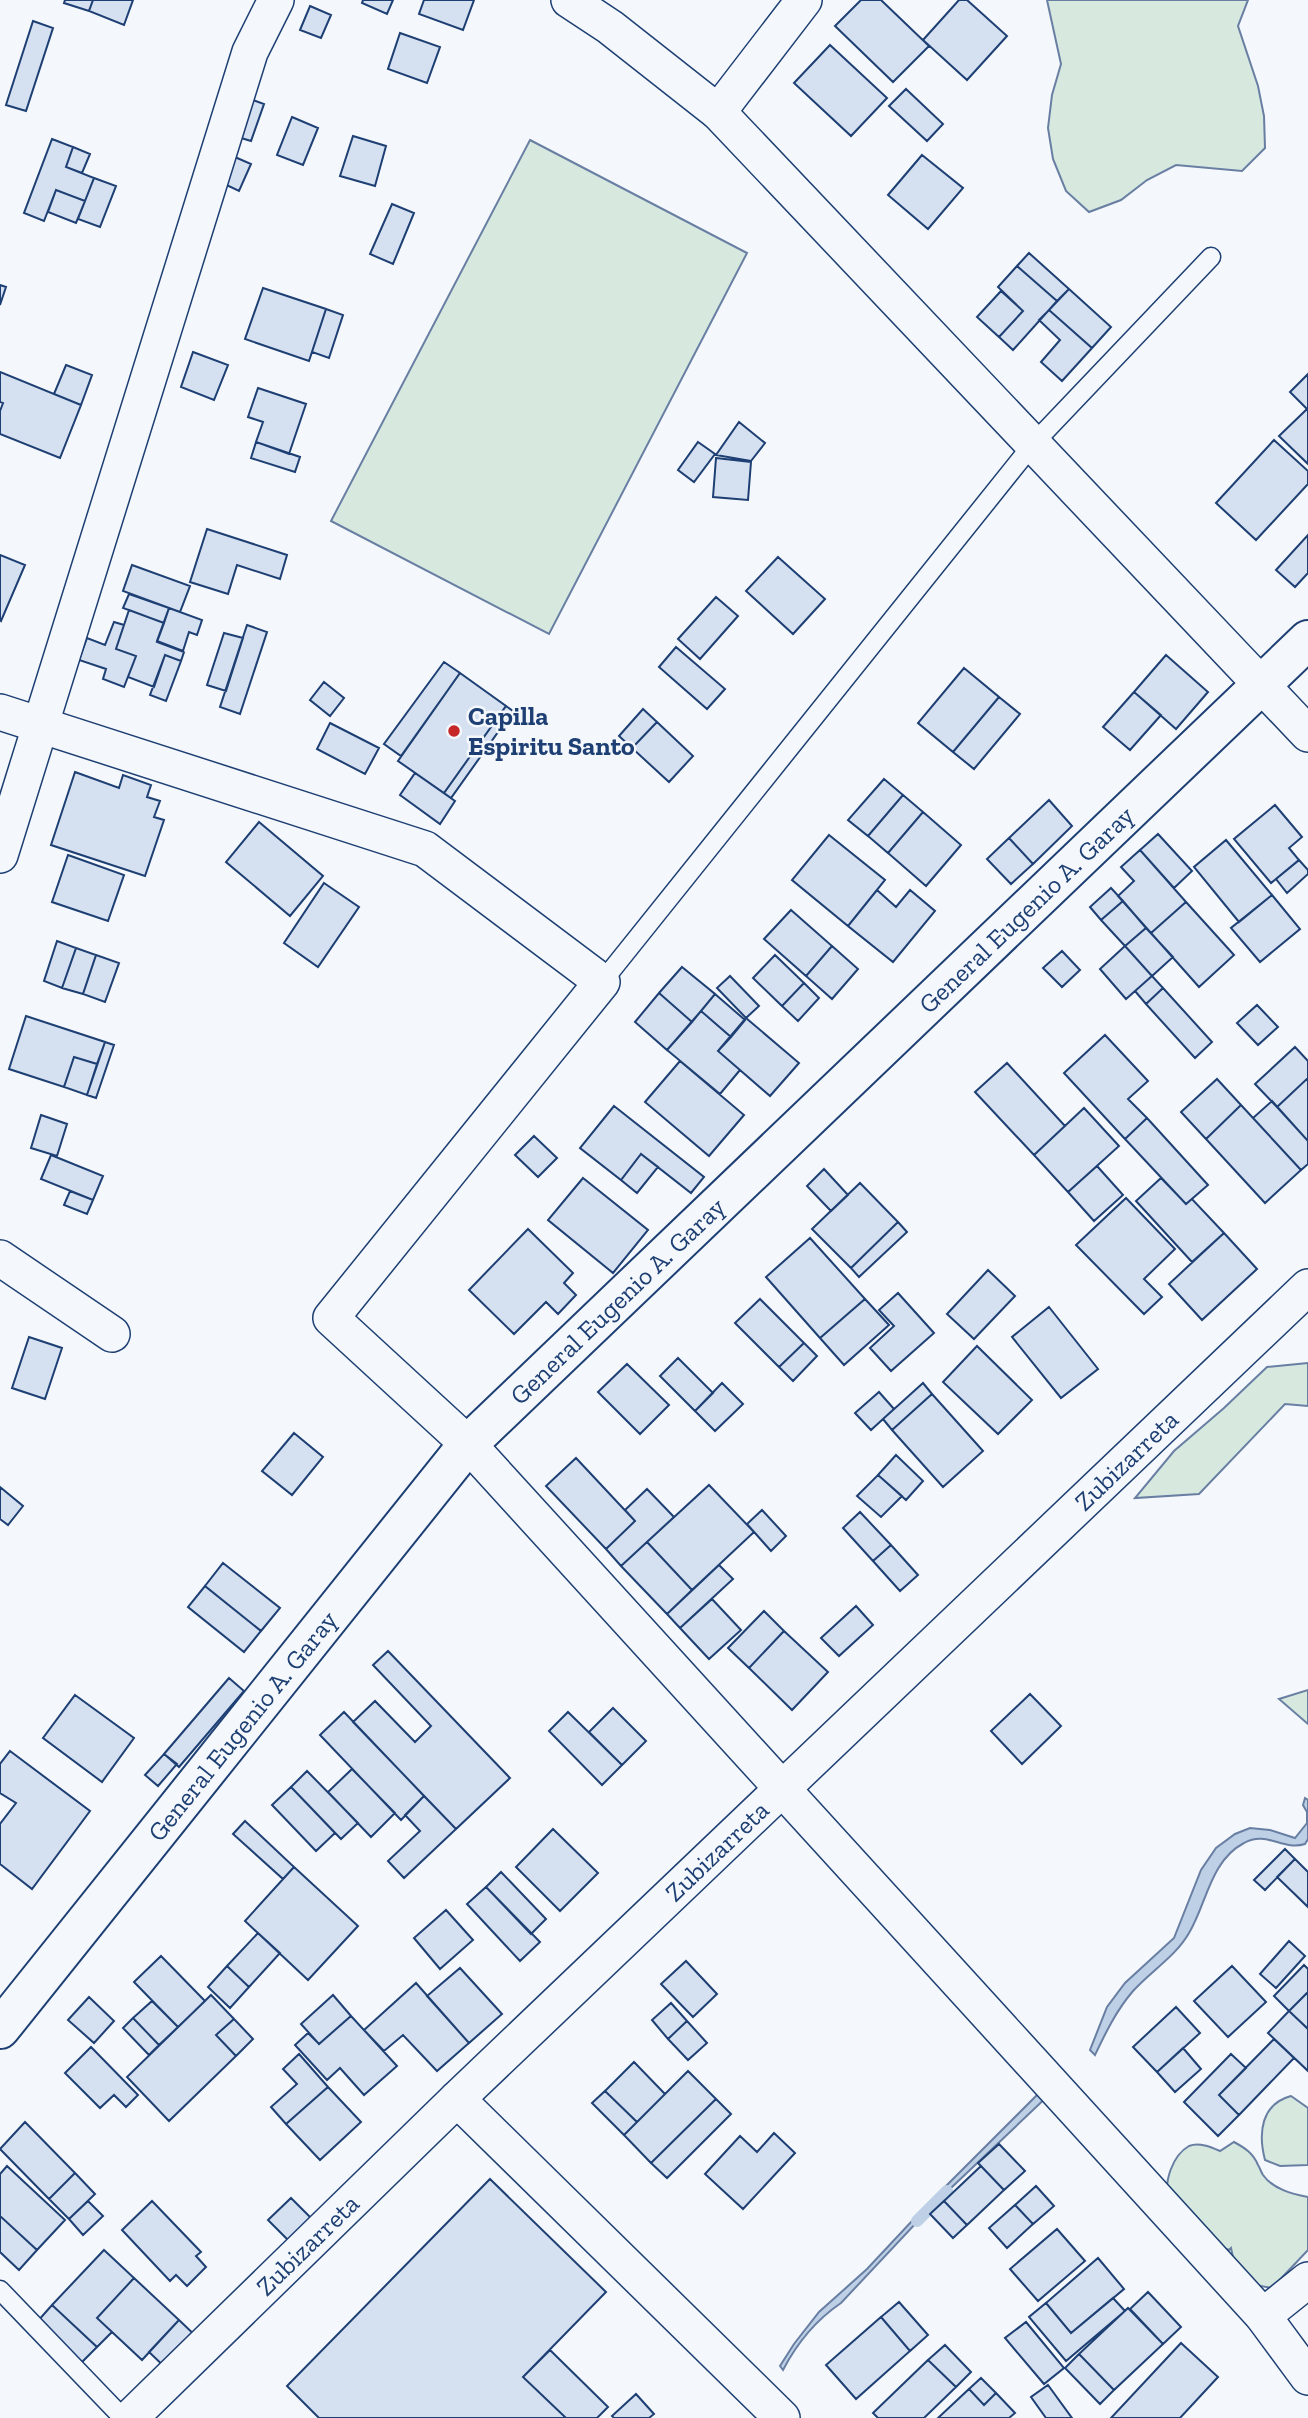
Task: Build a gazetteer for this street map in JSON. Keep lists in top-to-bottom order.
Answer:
{
  "streets": {
    "street": ["General Eugenio A. Garay", "Zubizarreta"]
  },
  "places": ["Capilla Espiritu Santo"]
}
